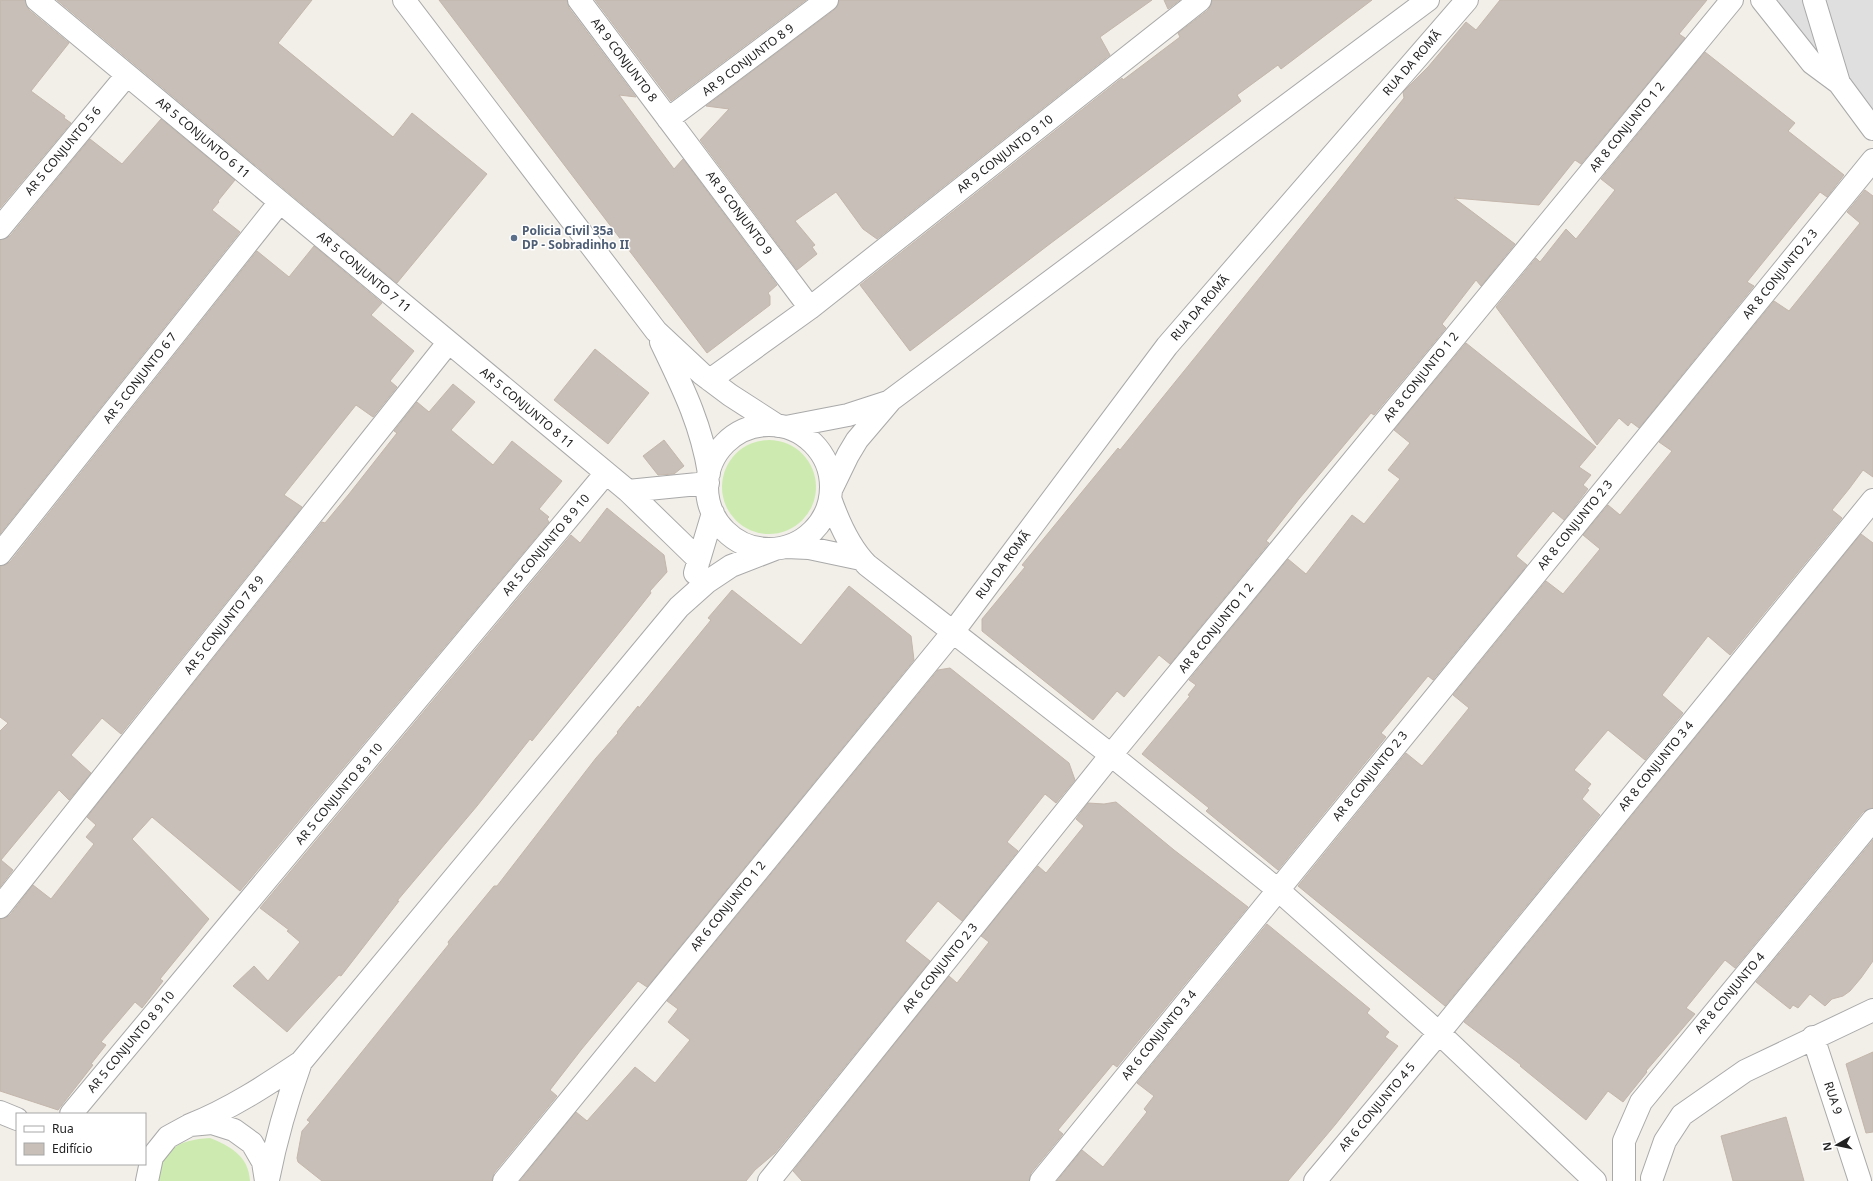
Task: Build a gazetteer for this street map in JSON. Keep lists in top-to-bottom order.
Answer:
{
  "streets": {
    "street": [
      "AR 9 CONJUNTO 8",
      "AR 9 CONJUNTO 8 9",
      "RUA DA ROMÃ",
      "AR 8 CONJUNTO 1 2",
      "AR 5 CONJUNTO 6 11",
      "AR 5 CONJUNTO 5 6",
      "AR 9 CONJUNTO 9 10",
      "AR 9 CONJUNTO 9",
      "AR 5 CONJUNTO 7 11",
      "AR 8 CONJUNTO 2 3",
      "AR 5 CONJUNTO 6 7",
      "AR 5 CONJUNTO 8 11",
      "AR 5 CONJUNTO 8 9 10",
      "AR 5 CONJUNTO 7 8 9",
      "AR 8 CONJUNTO 3 4",
      "AR 6 CONJUNTO 1 2",
      "AR 6 CONJUNTO 2 3",
      "AR 8 CONJUNTO 4",
      "AR 6 CONJUNTO 3 4",
      "RUA 9",
      "AR 6 CONJUNTO 4 5"
    ]
  },
  "crossings": [
    ["AR 9 CONJUNTO 8", "AR 9 CONJUNTO 8 9"],
    ["AR 9 CONJUNTO 8", "AR 9 CONJUNTO 9"],
    ["AR 9 CONJUNTO 8 9", "AR 9 CONJUNTO 9"],
    ["RUA DA ROMÃ", "AR 6 CONJUNTO 1 2"],
    ["AR 8 CONJUNTO 1 2", "AR 6 CONJUNTO 2 3"],
    ["AR 5 CONJUNTO 6 11", "AR 5 CONJUNTO 5 6"],
    ["AR 5 CONJUNTO 6 11", "AR 5 CONJUNTO 7 11"],
    ["AR 5 CONJUNTO 6 11", "AR 5 CONJUNTO 6 7"],
    ["AR 9 CONJUNTO 9 10", "AR 9 CONJUNTO 9"],
    ["AR 5 CONJUNTO 7 11", "AR 5 CONJUNTO 6 7"],
    ["AR 5 CONJUNTO 7 11", "AR 5 CONJUNTO 8 11"],
    ["AR 5 CONJUNTO 7 11", "AR 5 CONJUNTO 7 8 9"],
    ["AR 8 CONJUNTO 2 3", "AR 6 CONJUNTO 3 4"],
    ["AR 5 CONJUNTO 8 11", "AR 5 CONJUNTO 8 9 10"],
    ["AR 5 CONJUNTO 8 11", "AR 5 CONJUNTO 7 8 9"],
    ["AR 8 CONJUNTO 3 4", "AR 6 CONJUNTO 4 5"]
  ],
  "places": ["Policia Civil 35a DP - Sobradinho II"],
  "legend": ["Rua", "Edifício"],
  "north": "left"
}
